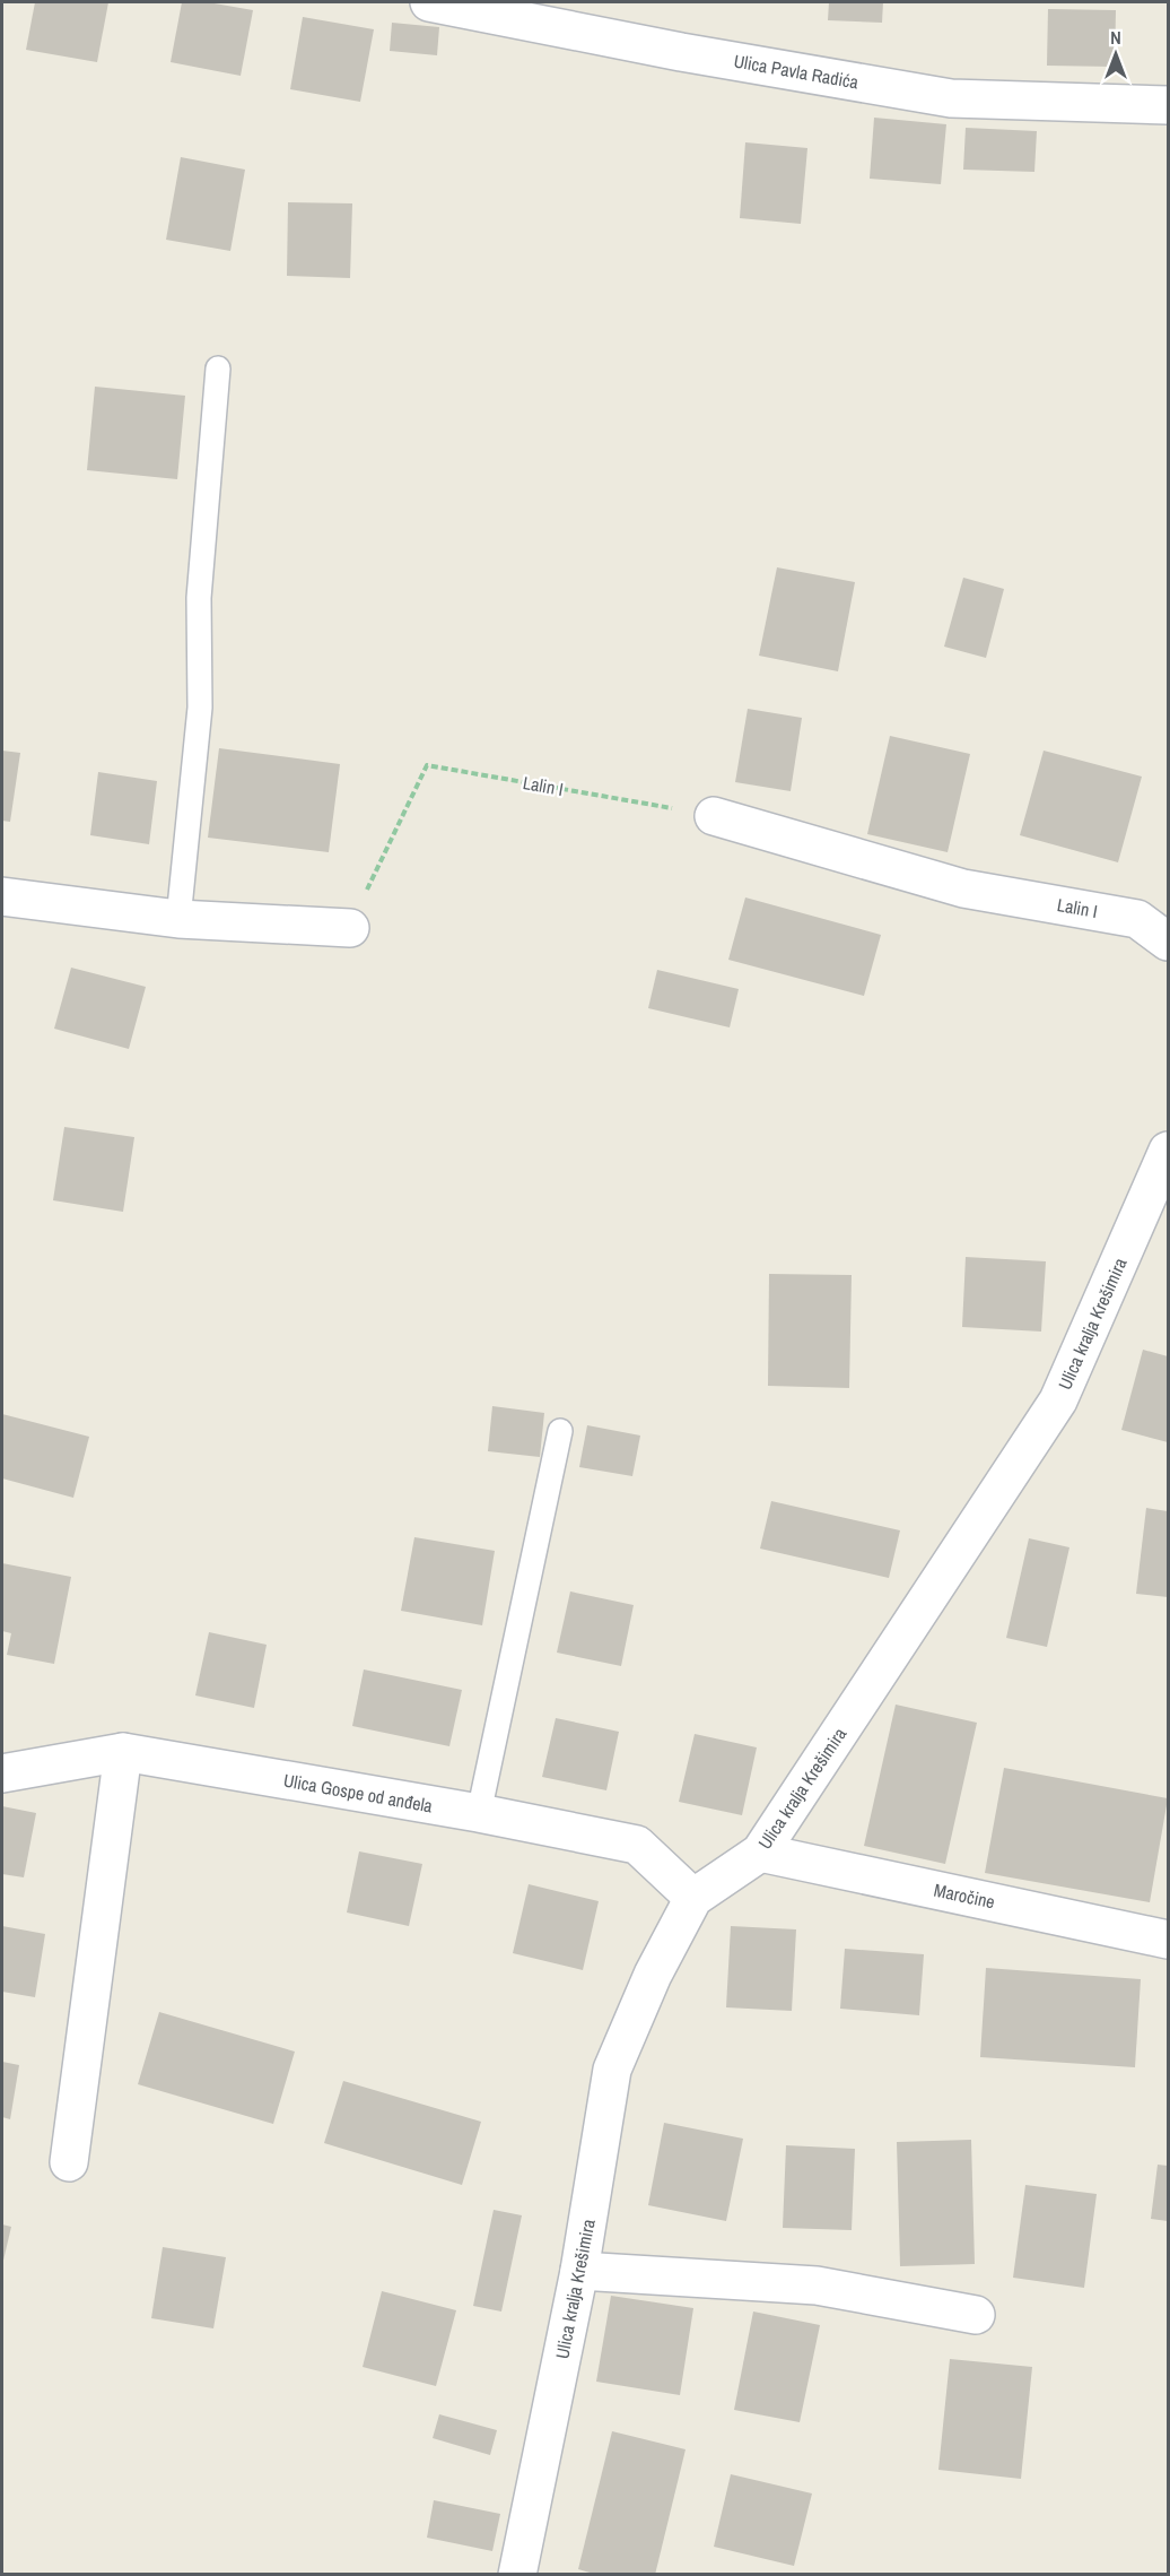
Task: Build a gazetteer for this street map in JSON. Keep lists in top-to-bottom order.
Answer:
{
  "streets": {
    "street": [
      "Ulica Pavla Radića",
      "Lalin I",
      "Ulica kralja Krešimira",
      "Ulica Gospe od anđela",
      "Maročine"
    ]
  },
  "crossings": [
    ["Ulica kralja Krešimira", "Ulica Gospe od anđela"],
    ["Ulica kralja Krešimira", "Maročine"]
  ],
  "north": "top"
}
